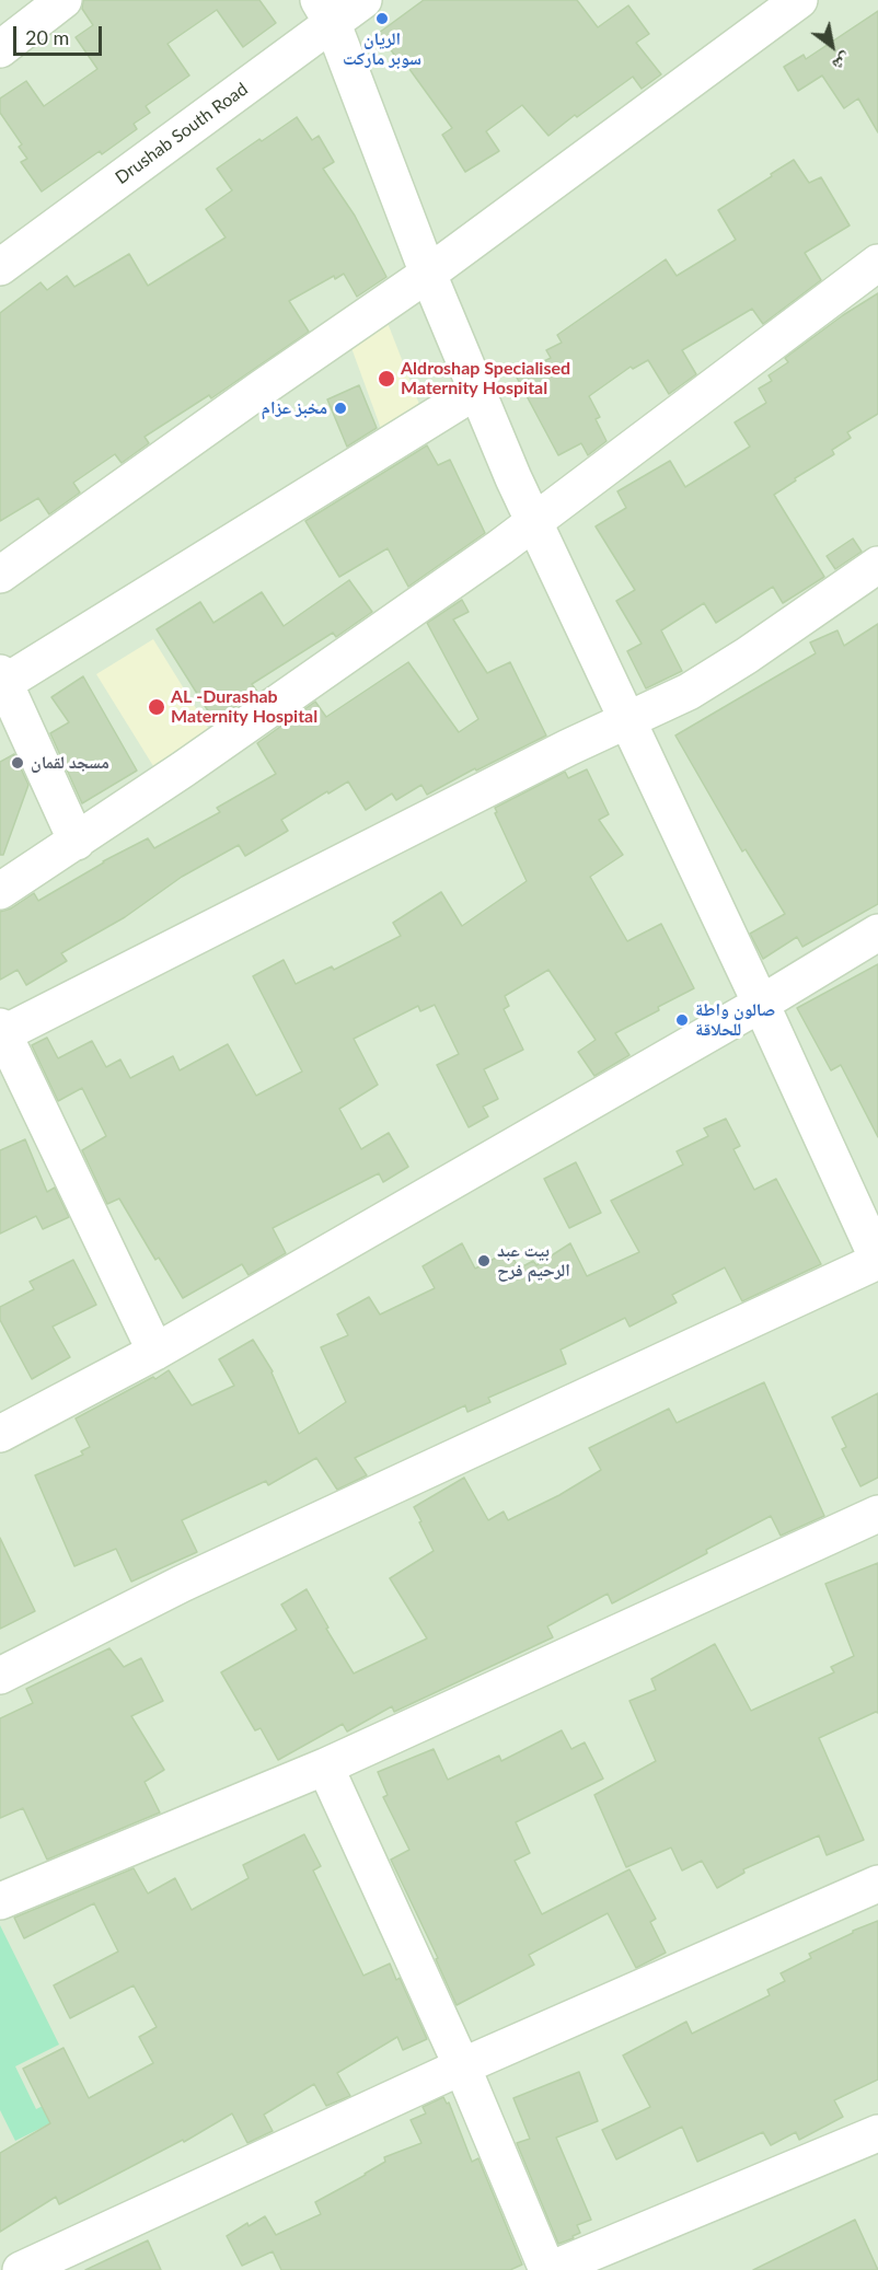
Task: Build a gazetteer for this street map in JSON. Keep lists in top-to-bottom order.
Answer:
{
  "streets": {
    "street": ["Drushab South Road"]
  },
  "places": [
    "الريان سوبر ماركت",
    "Aldroshap Specialised Maternity Hospital",
    "مخبز عزام",
    "AL -Durashab Maternity Hospital",
    "مسجد لقمان",
    "صالون واطة للحلاقة",
    "بيت عبد الرحيم فرح"
  ],
  "scale_bar": "20 m",
  "north": "bottom right"
}
